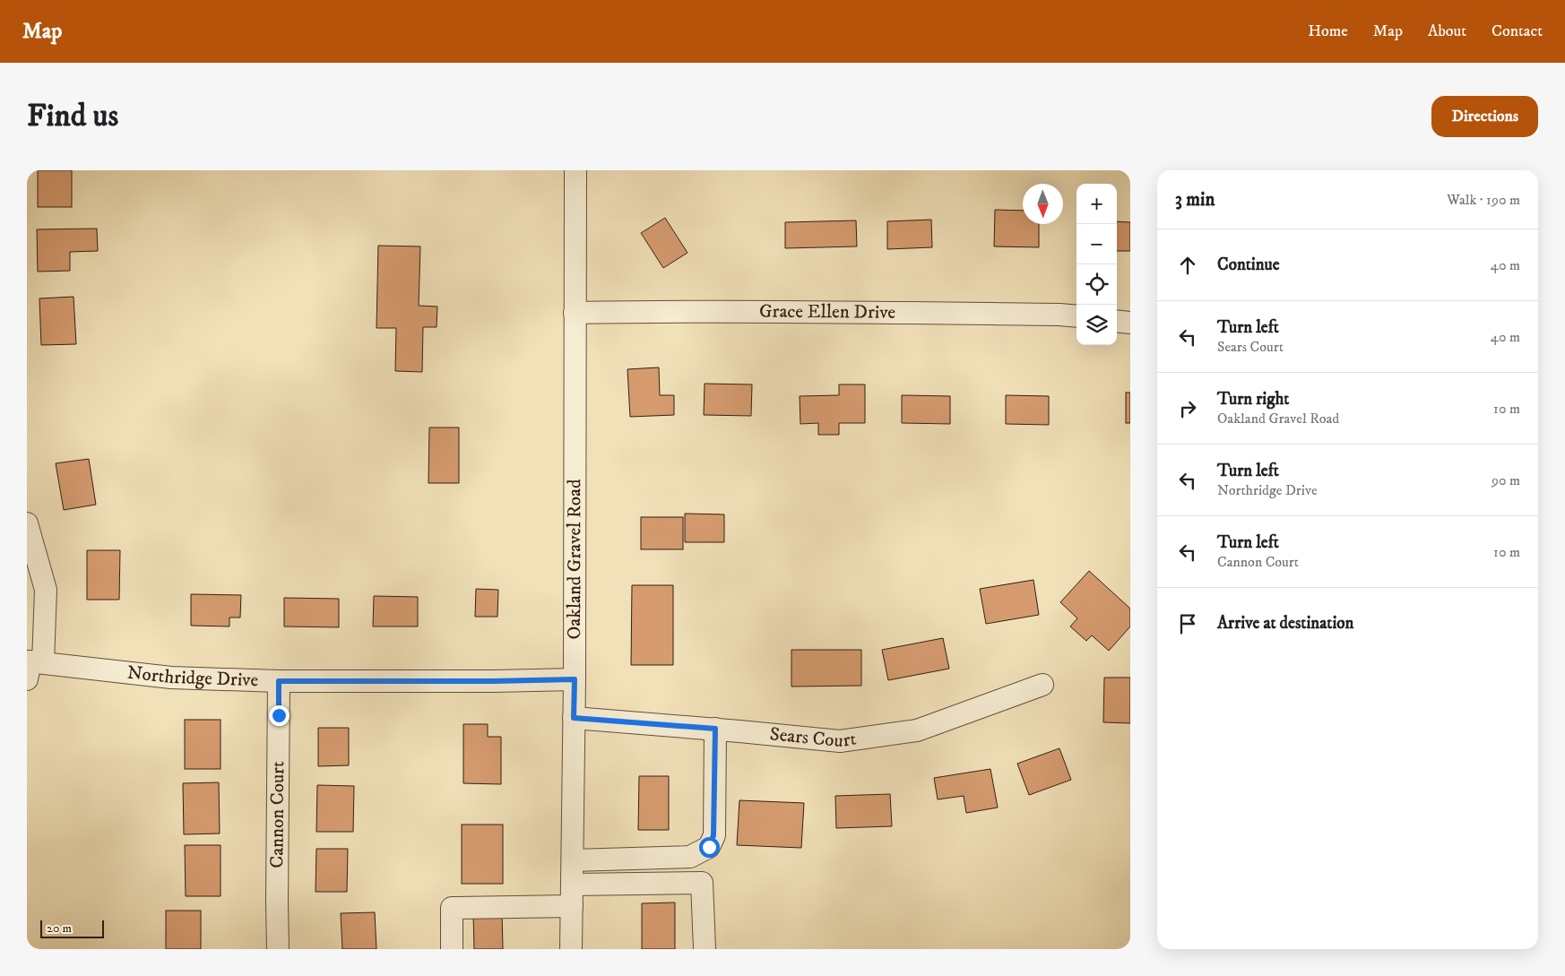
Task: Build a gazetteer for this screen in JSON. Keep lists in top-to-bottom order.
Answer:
{
  "streets": {
    "street": [
      "Grace Ellen Drive",
      "Oakland Gravel Road",
      "Northridge Drive",
      "Sears Court",
      "Cannon Court"
    ]
  },
  "crossings": [
    ["Grace Ellen Drive", "Oakland Gravel Road"],
    ["Oakland Gravel Road", "Northridge Drive"],
    ["Oakland Gravel Road", "Sears Court"],
    ["Northridge Drive", "Cannon Court"]
  ],
  "scale_bar": "20 m",
  "north": "bottom",
  "page": {
    "header": "Map",
    "nav": [
      "Home",
      "Map",
      "About",
      "Contact"
    ],
    "buttons": "Directions",
    "title": "Find us",
    "heading": ["3 min", "Walk · 190 m"],
    "map_buttons": ["+", "−"],
    "list": [
      ["Continue", "40 m"],
      ["Turn left", "Sears Court", "40 m"],
      ["Turn right", "Oakland Gravel Road", "10 m"],
      ["Turn left", "Northridge Drive", "90 m"],
      ["Turn left", "Cannon Court", "10 m"],
      "Arrive at destination"
    ],
    "scale": "20 m"
  }
}
